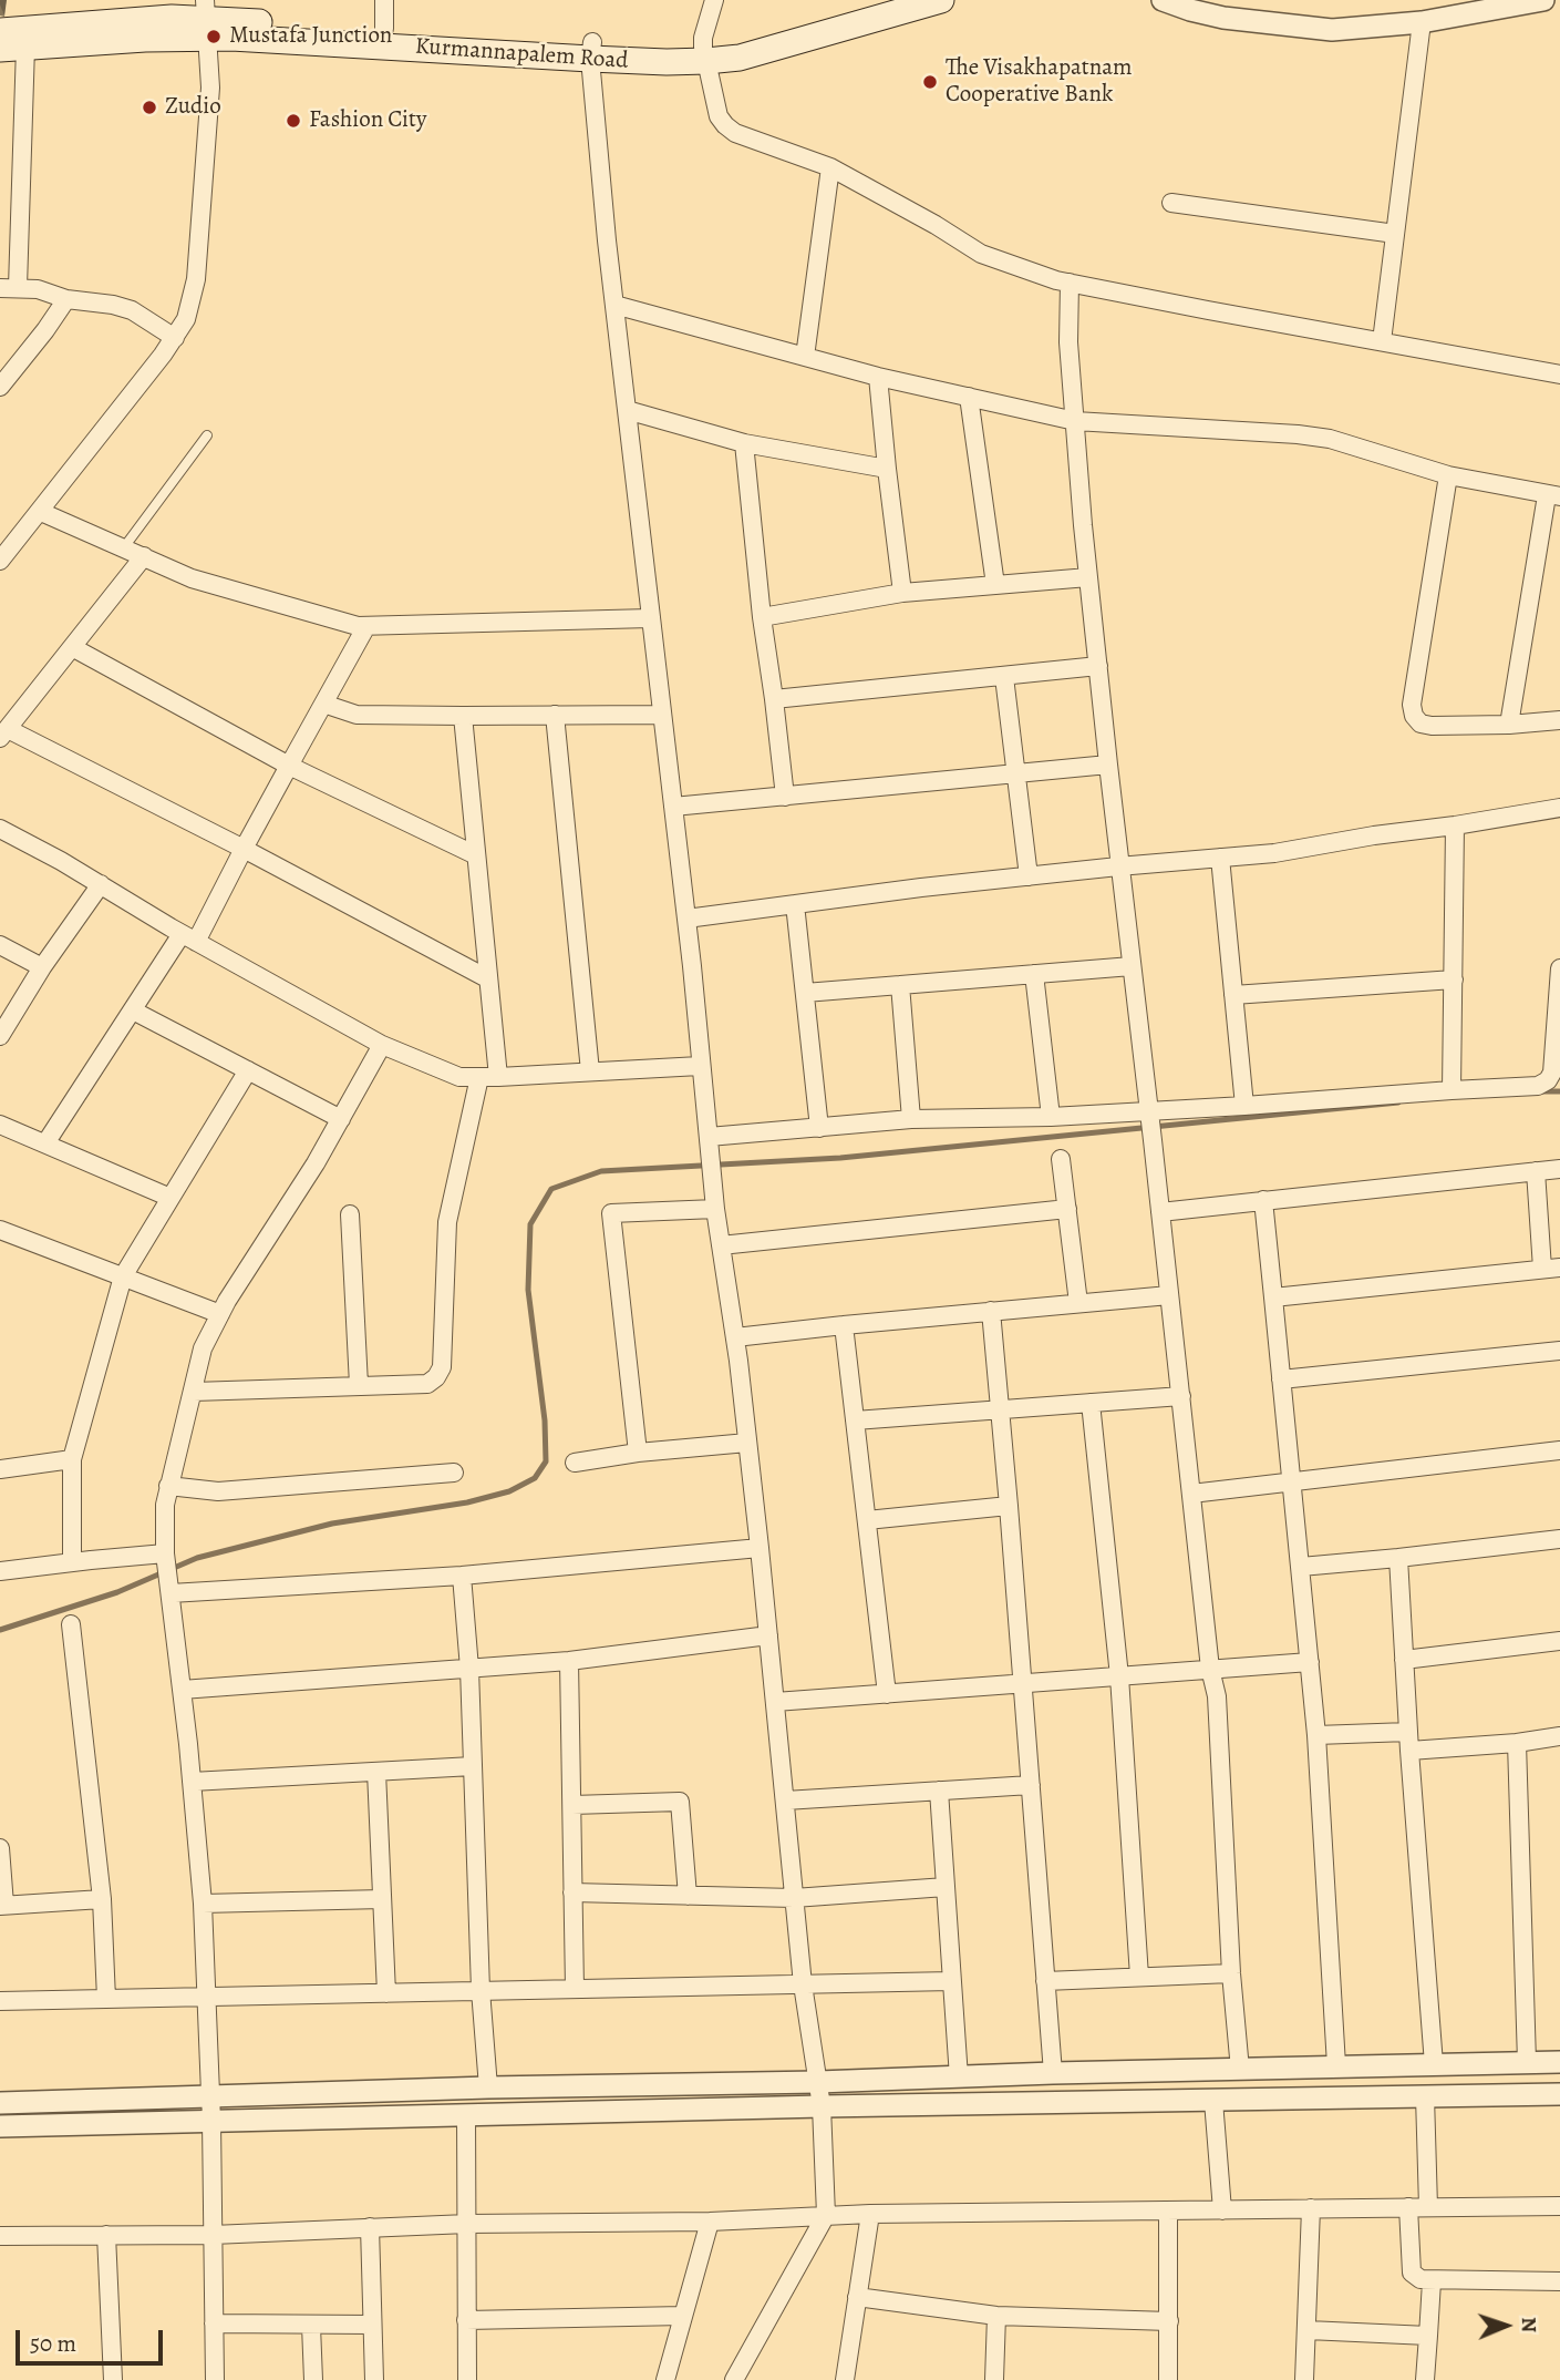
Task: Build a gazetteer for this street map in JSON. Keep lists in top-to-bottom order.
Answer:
{
  "streets": {
    "main road": ["Kurmannapalem Road"]
  },
  "places": [
    "Mustafa Junction",
    "The Visakhapatnam Cooperative Bank",
    "Zudio",
    "Fashion City"
  ],
  "scale_bar": "50 m",
  "north": "right"
}
